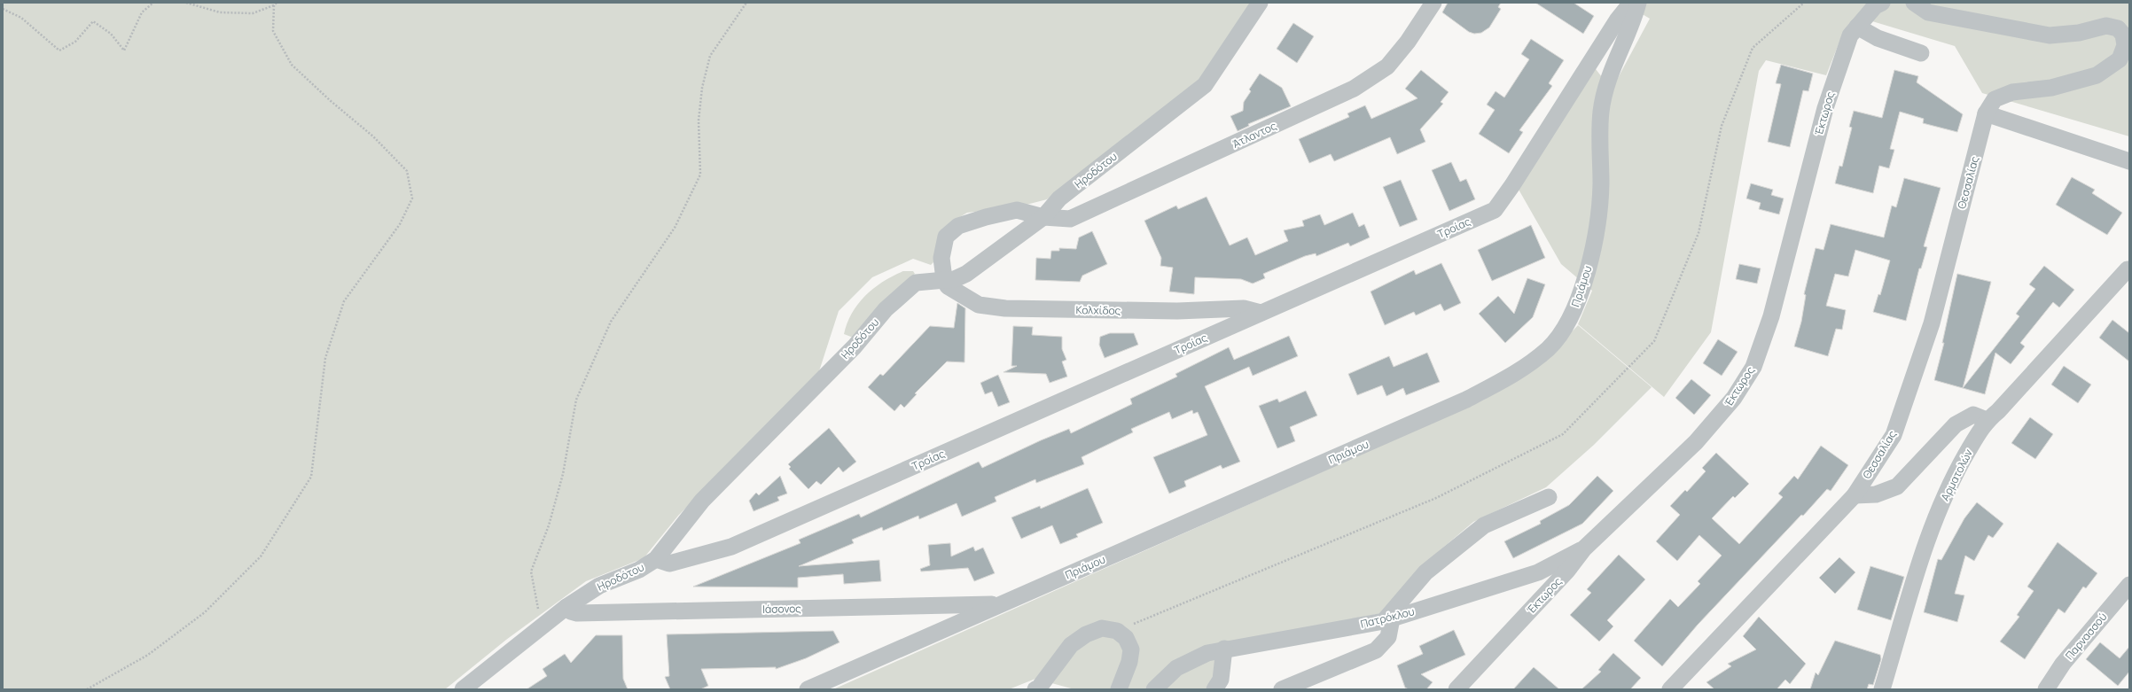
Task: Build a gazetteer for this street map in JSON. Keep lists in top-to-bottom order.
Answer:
{
  "streets": {
    "street": [
      "Έκτωρος",
      "Άτλαντος",
      "Ηροδότου",
      "Θεσσαλίας",
      "Τροίας",
      "Πριάμου",
      "Κολχίδος",
      "Αρματολών",
      "Ιάσονος",
      "Πατρόκλου",
      "Παρνασσού"
    ]
  },
  "crossings": [
    ["Έκτωρος", "Πατρόκλου"],
    ["Άτλαντος", "Ηροδότου"],
    ["Άτλαντος", "Κολχίδος"],
    ["Ηροδότου", "Τροίας"],
    ["Ηροδότου", "Κολχίδος"],
    ["Ηροδότου", "Ιάσονος"],
    ["Τροίας", "Κολχίδος"],
    ["Πριάμου", "Ιάσονος"]
  ]
}
